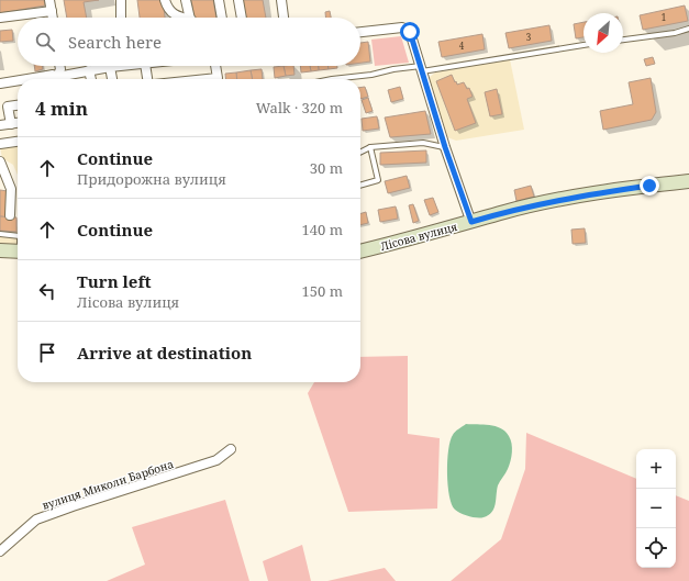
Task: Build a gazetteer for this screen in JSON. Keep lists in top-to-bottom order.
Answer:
{
  "streets": {
    "main road": ["Лісова вулиця"],
    "street": ["вулиця Миколи Барбона"]
  },
  "house_numbers": ["1", "3", "4"],
  "north": "bottom left",
  "page": {
    "search": "Search here",
    "heading": ["4 min", "Walk · 320 m"],
    "list": [
      ["Continue", "Придорожна вулиця", "30 m"],
      ["Continue", "140 m"],
      ["Turn left", "Лісова вулиця", "150 m"],
      "Arrive at destination"
    ],
    "map_buttons": ["+", "−"]
  }
}
